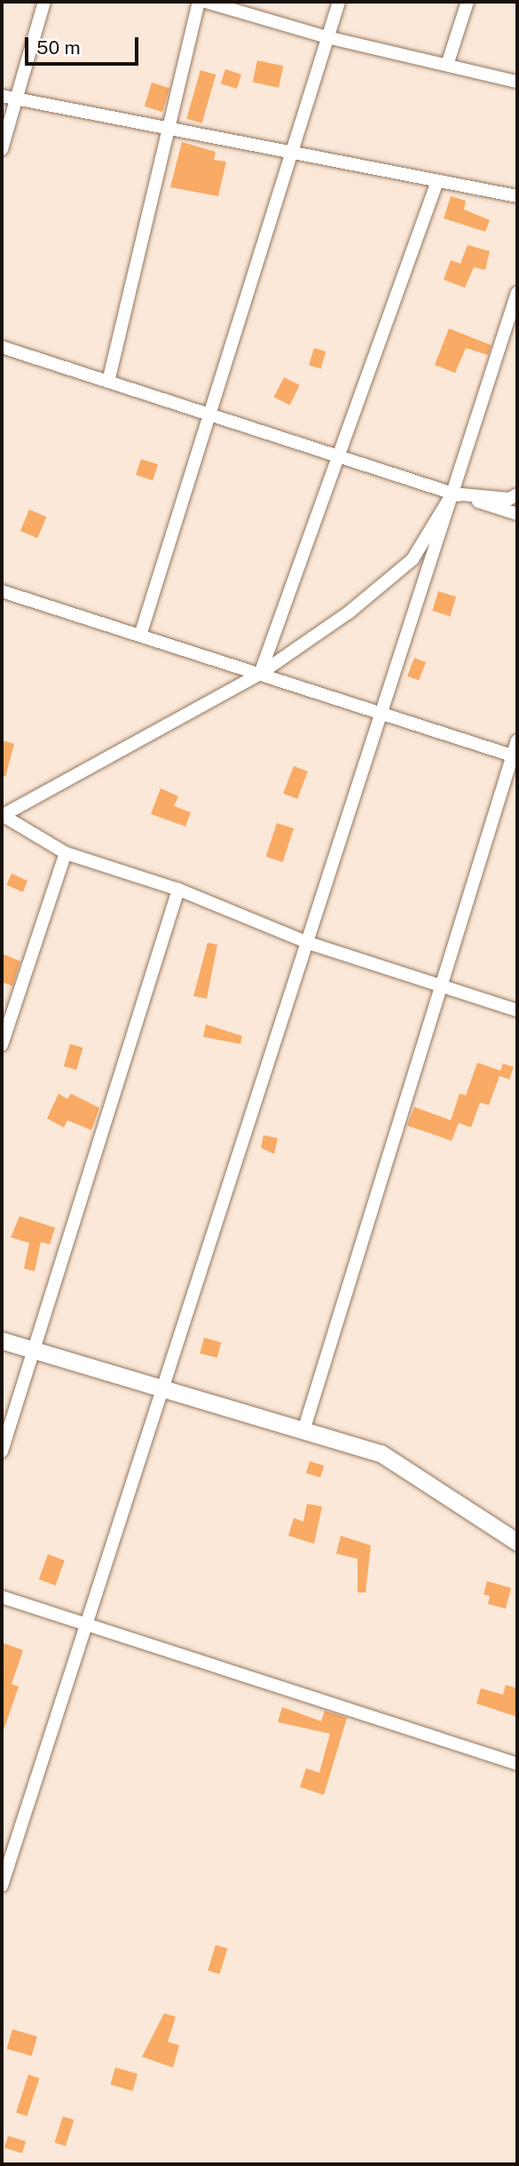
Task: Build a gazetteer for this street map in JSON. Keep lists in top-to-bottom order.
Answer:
{
  "scale_bar": "50 m"
}
